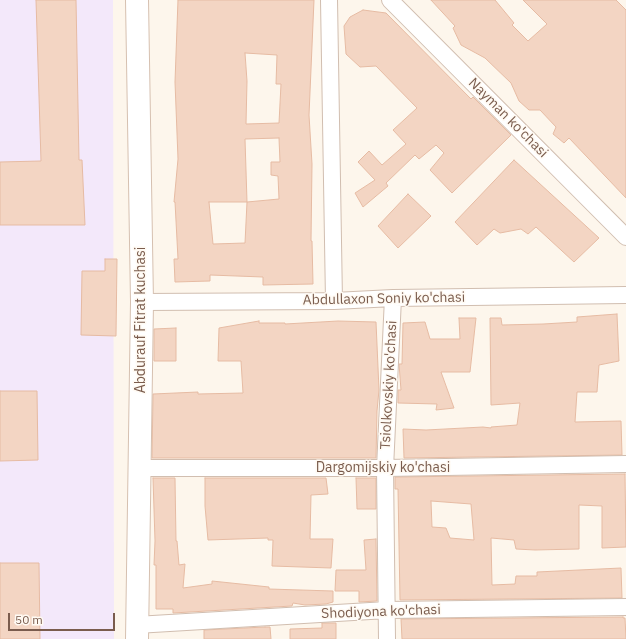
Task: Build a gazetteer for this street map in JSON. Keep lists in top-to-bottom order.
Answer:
{
  "streets": {
    "street": [
      "Nayman ko'chasi",
      "Abdullaxon Soniy ko'chasi",
      "Abdurauf Fitrat kuchasi",
      "Tsiolkovskiy ko'chasi",
      "Dargomijskiy ko'chasi",
      "Shodiyona ko'chasi"
    ]
  },
  "crossings": [
    ["Abdullaxon Soniy ko'chasi", "Abdurauf Fitrat kuchasi"],
    ["Abdullaxon Soniy ko'chasi", "Tsiolkovskiy ko'chasi"],
    ["Abdurauf Fitrat kuchasi", "Dargomijskiy ko'chasi"],
    ["Abdurauf Fitrat kuchasi", "Shodiyona ko'chasi"],
    ["Tsiolkovskiy ko'chasi", "Dargomijskiy ko'chasi"],
    ["Tsiolkovskiy ko'chasi", "Shodiyona ko'chasi"]
  ],
  "scale_bar": "50 m"
}
